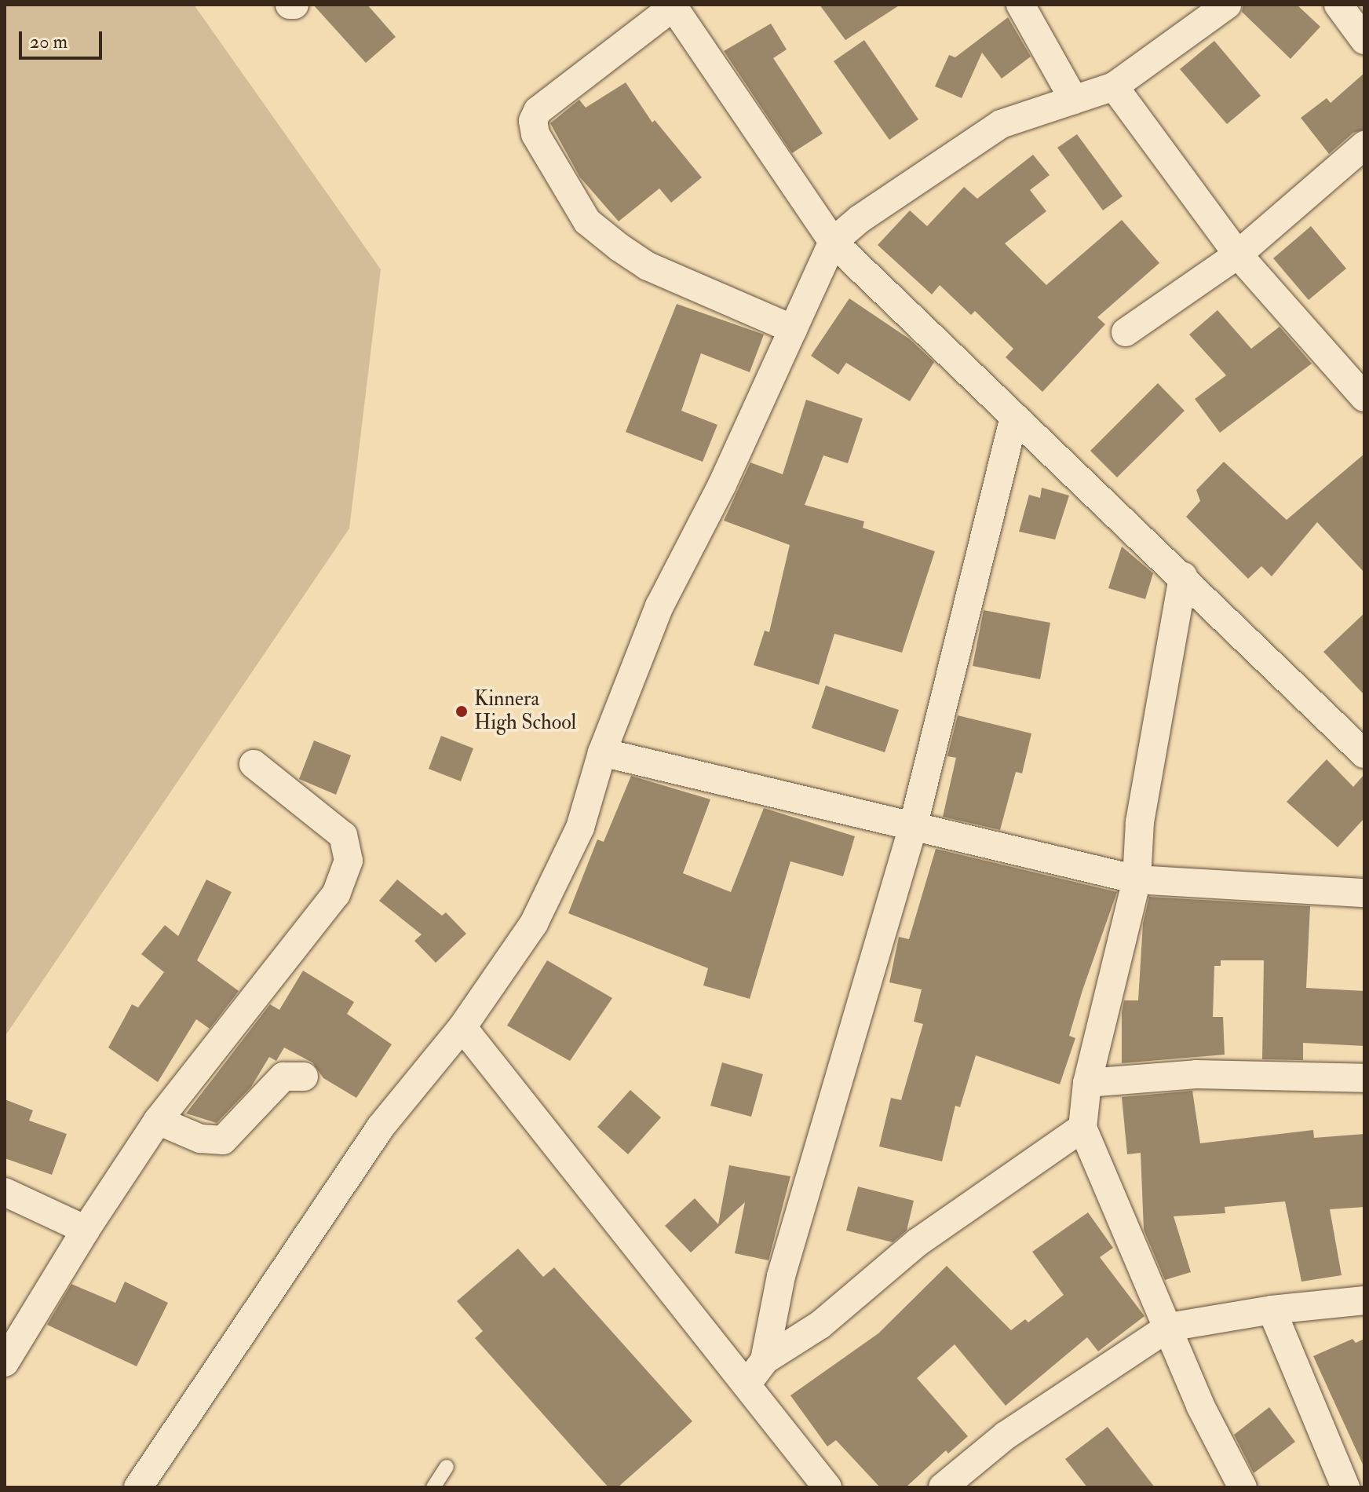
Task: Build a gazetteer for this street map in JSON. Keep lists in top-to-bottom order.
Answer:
{
  "places": ["Kinnera High School"],
  "scale_bar": "20 m"
}
